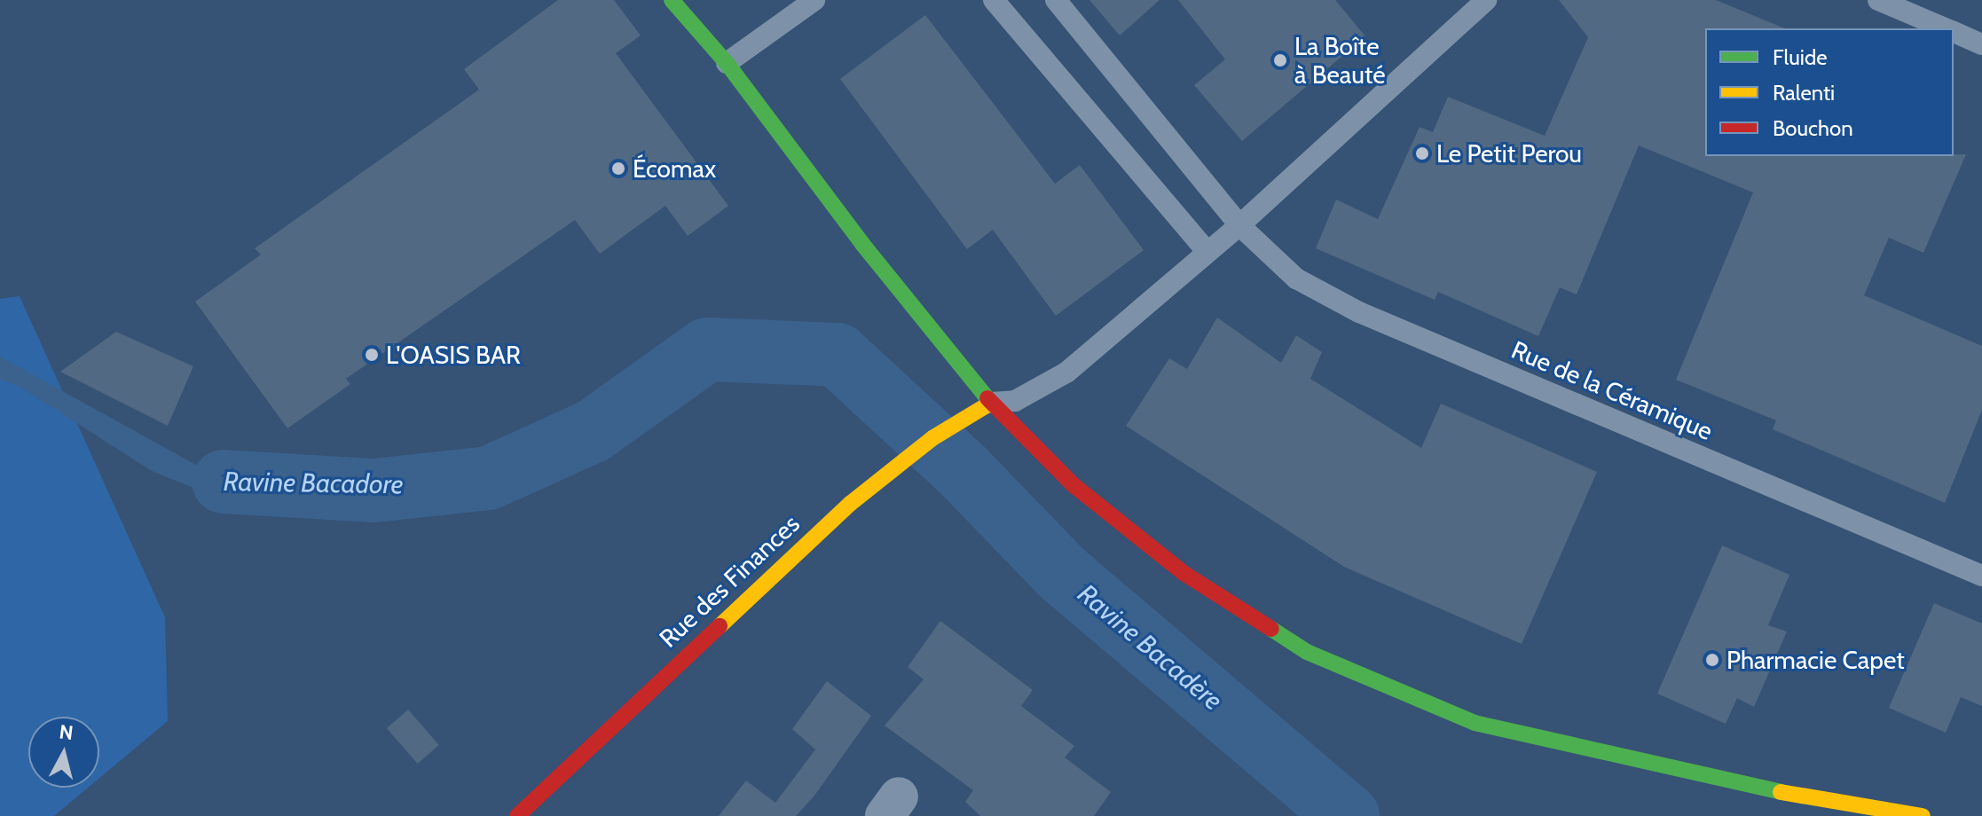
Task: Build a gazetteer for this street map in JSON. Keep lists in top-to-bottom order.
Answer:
{
  "streets": {
    "street": ["Rue des Finances"],
    "lane": ["Rue de la Céramique"]
  },
  "water": ["Ravine Bacadore", "Ravine Bacadère"],
  "places": [
    "La Boîte à Beauté",
    "Le Petit Perou",
    "Écomax",
    "L'OASIS BAR",
    "Pharmacie Capet"
  ],
  "legend": ["Fluide", "Ralenti", "Bouchon"],
  "north": "top"
}
